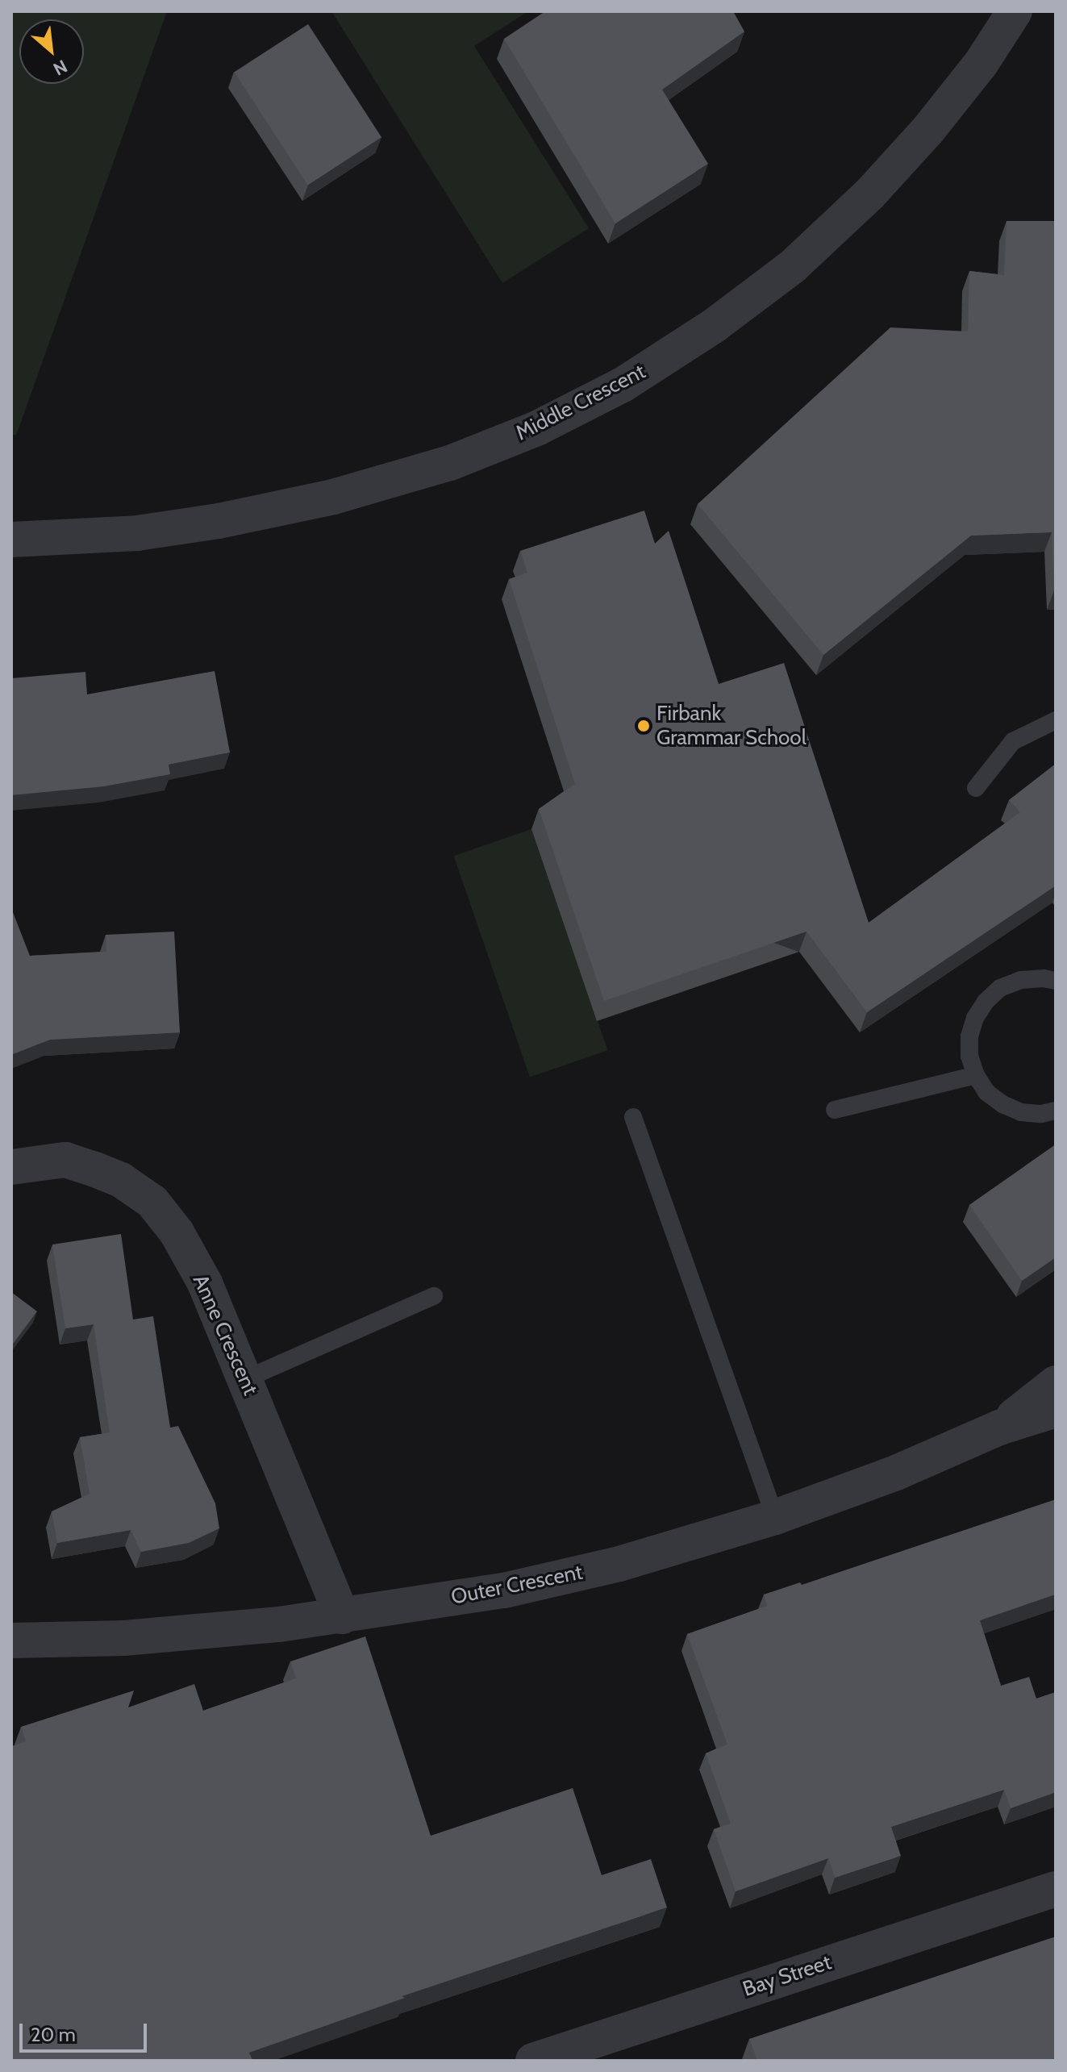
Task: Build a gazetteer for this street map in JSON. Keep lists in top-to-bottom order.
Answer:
{
  "streets": {
    "street": [
      "Middle Crescent",
      "Anne Crescent",
      "Outer Crescent",
      "Bay Street"
    ]
  },
  "crossings": [
    ["Anne Crescent", "Outer Crescent"]
  ],
  "places": ["Firbank Grammar School"],
  "scale_bar": "20 m",
  "north": "bottom right"
}
